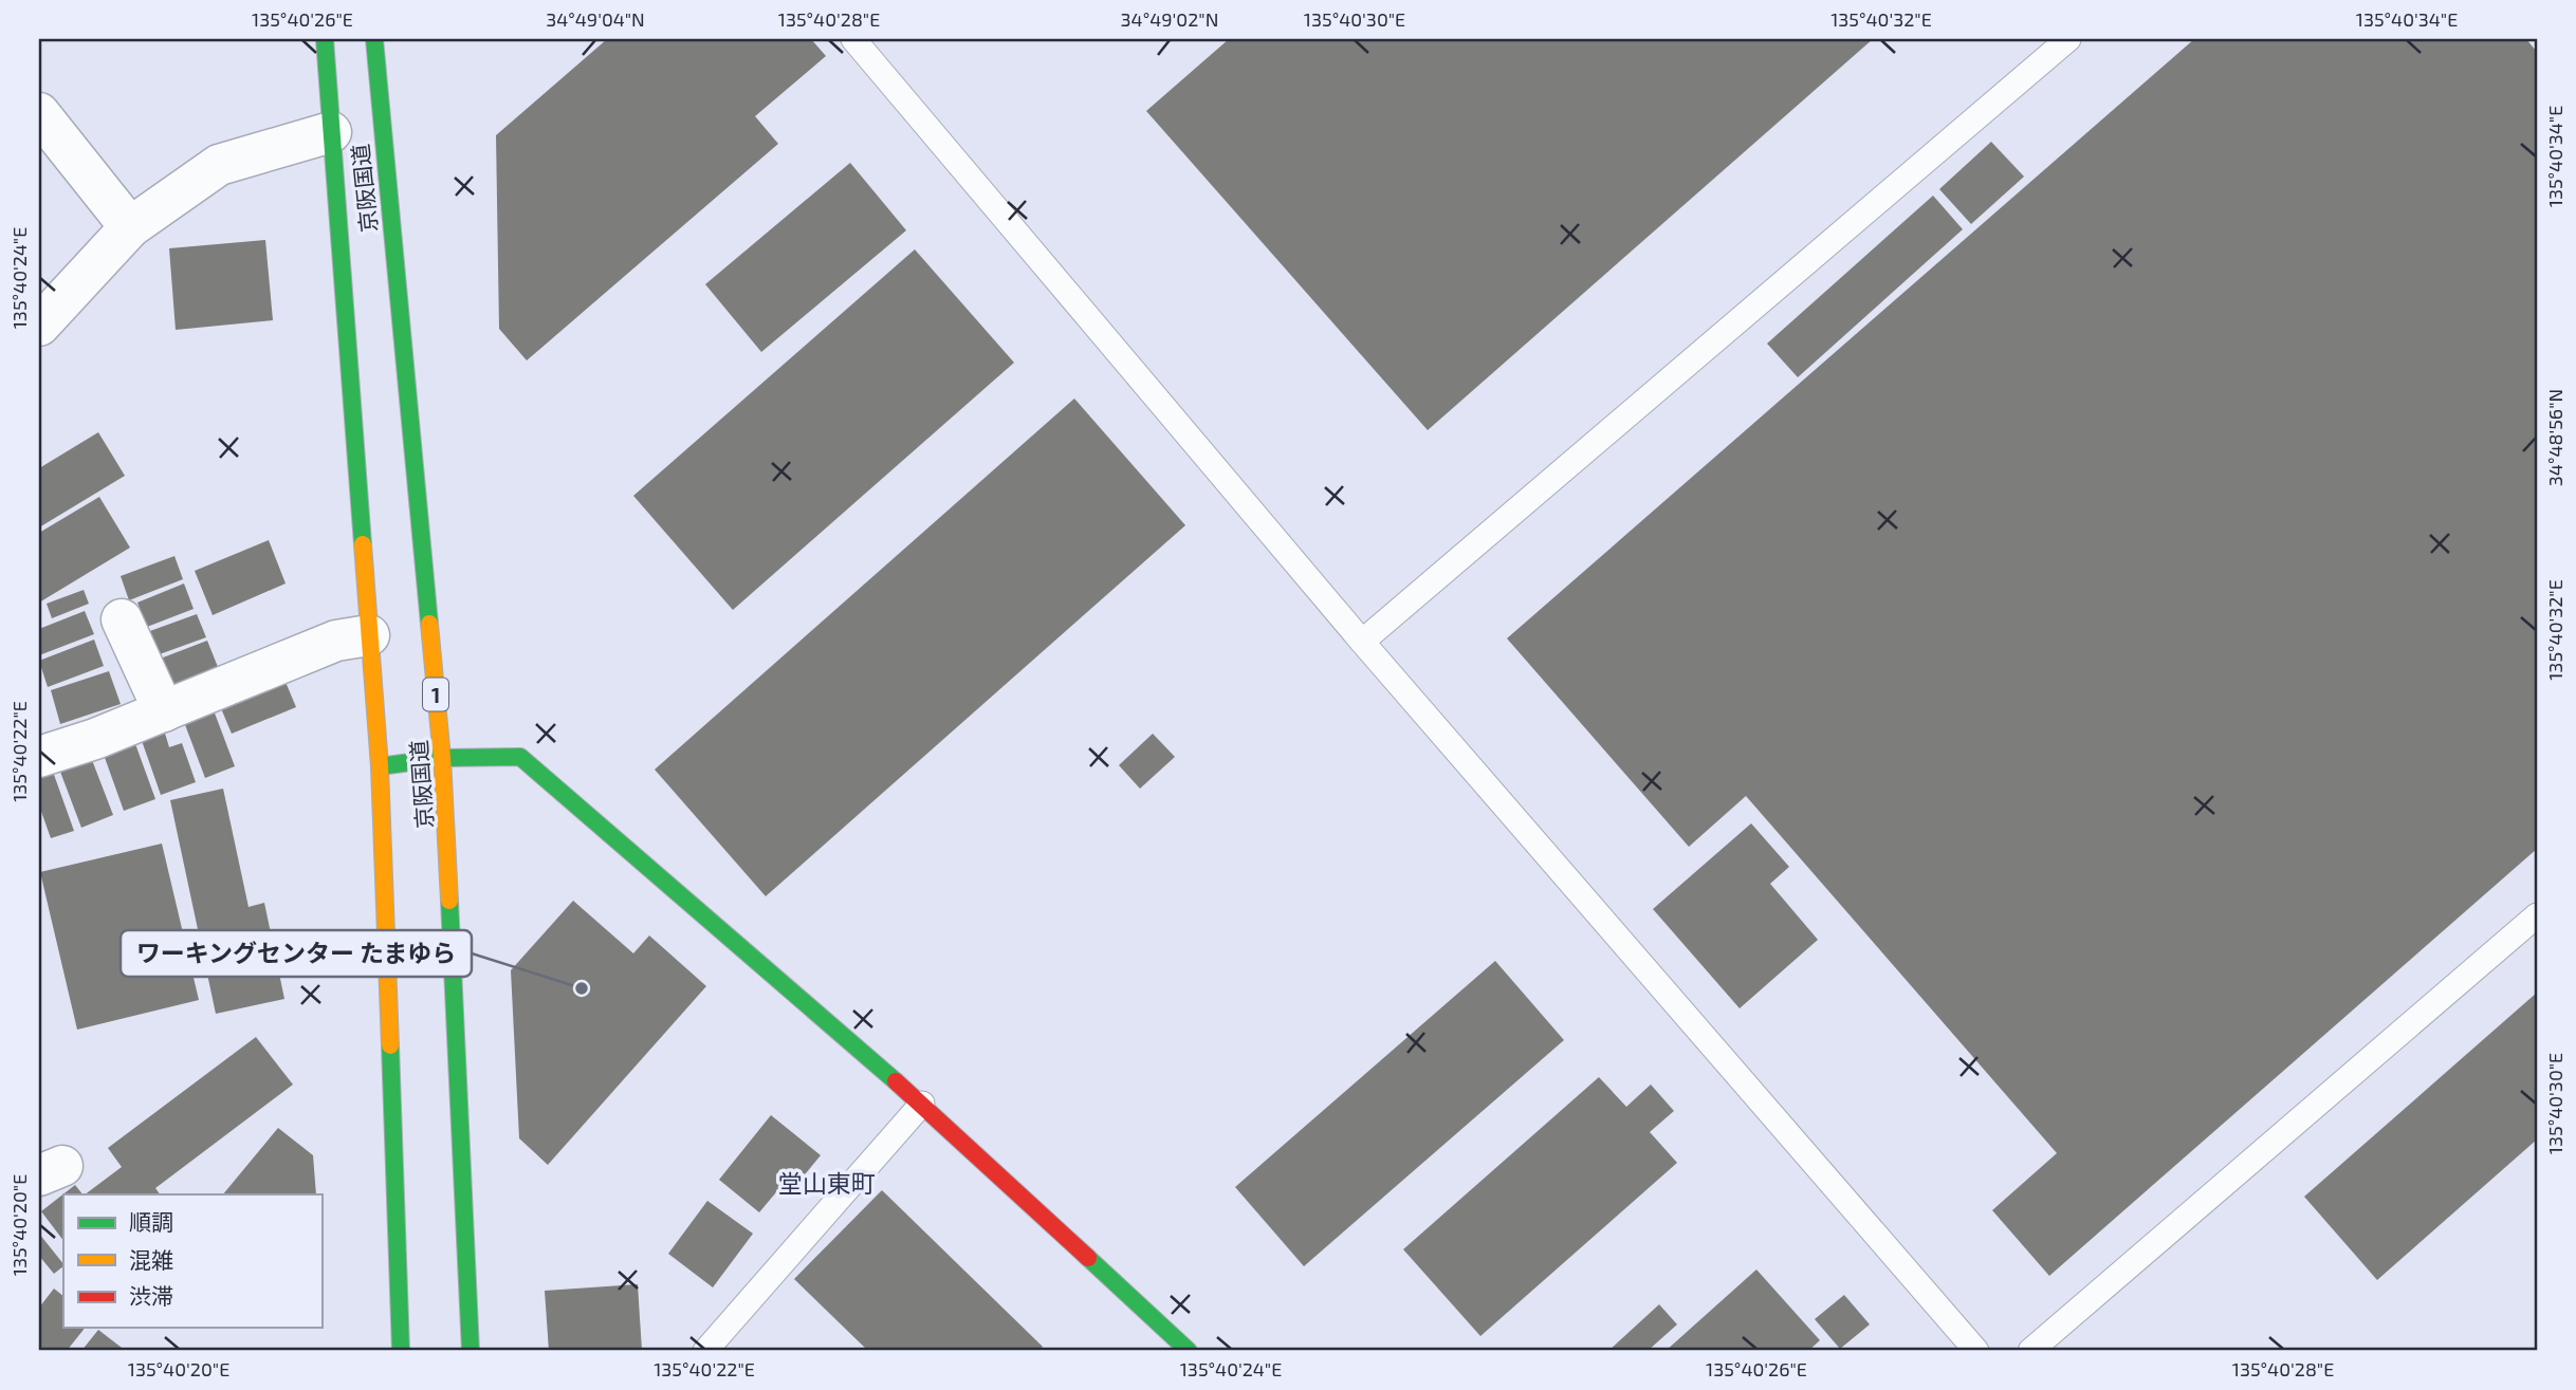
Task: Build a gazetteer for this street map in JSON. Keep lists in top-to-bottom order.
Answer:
{
  "streets": {
    "main road": ["京阪国道", "1"]
  },
  "districts": ["堂山東町"],
  "places": ["ワーキングセンター たまゆら"],
  "legend": ["順調", "混雑", "渋滞"],
  "coordinates": [
    "135°40'26\"E",
    "34°49'04\"N",
    "135°40'28\"E",
    "34°49'02\"N",
    "135°40'30\"E",
    "135°40'32\"E",
    "135°40'34\"E",
    "135°40'24\"E",
    "34°48'56\"N",
    "135°40'22\"E",
    "135°40'20\"E"
  ]
}
